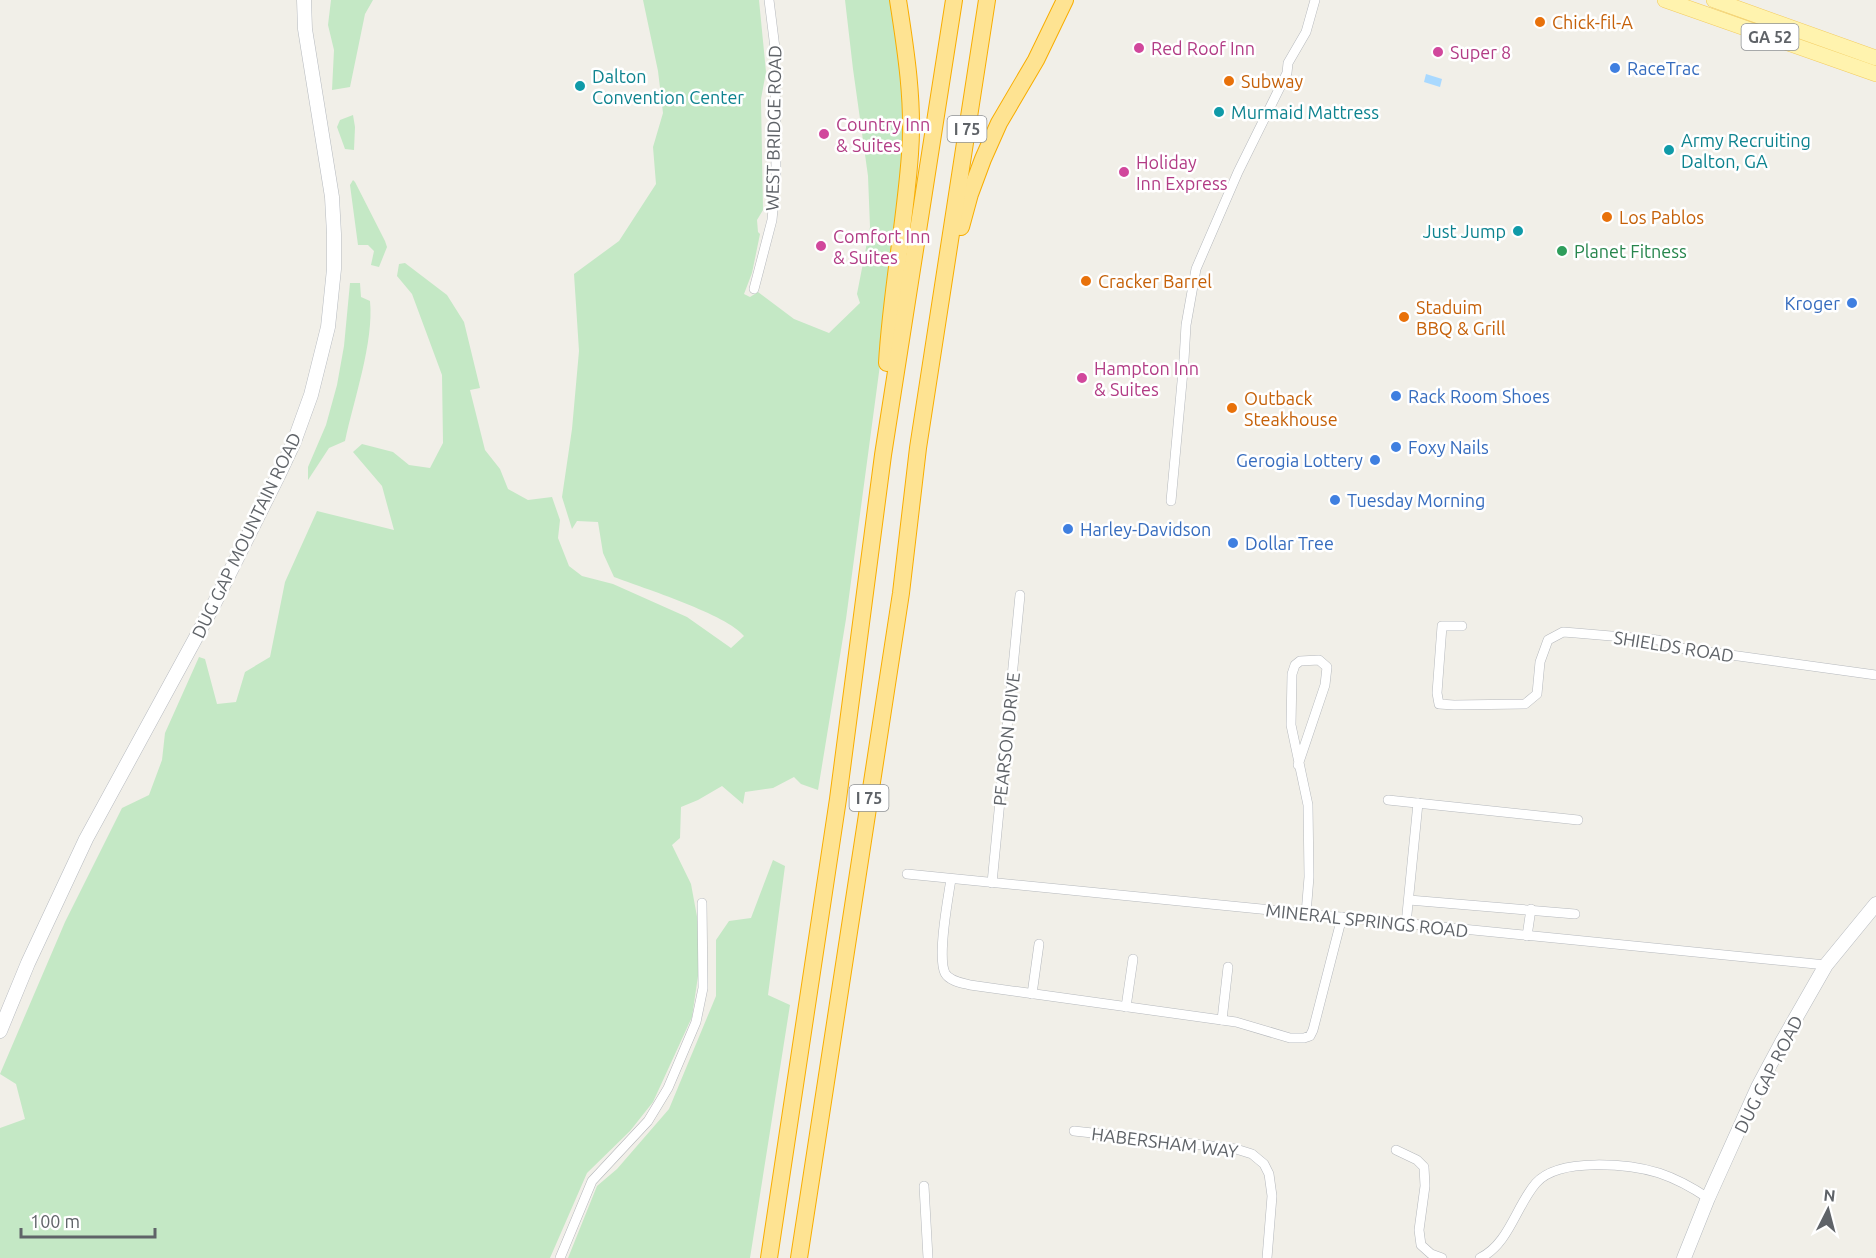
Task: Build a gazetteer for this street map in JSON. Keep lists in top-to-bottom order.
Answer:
{
  "streets": {
    "highway": ["I 75"],
    "main road": ["GA 52"],
    "street": [
      "WEST BRIDGE ROAD",
      "DUG GAP MOUNTAIN ROAD",
      "SHIELDS ROAD",
      "PEARSON DRIVE",
      "MINERAL SPRINGS ROAD",
      "DUG GAP ROAD",
      "HABERSHAM WAY"
    ]
  },
  "crossings": [
    ["PEARSON DRIVE", "MINERAL SPRINGS ROAD"],
    ["MINERAL SPRINGS ROAD", "DUG GAP ROAD"]
  ],
  "places": [
    "Chick-fil-A",
    "Red Roof Inn",
    "Super 8",
    "RaceTrac",
    "Subway",
    "Dalton Convention Center",
    "Murmaid Mattress",
    "Country Inn & Suites",
    "Army Recruiting Dalton, GA",
    "Holiday Inn Express",
    "Los Pablos",
    "Just Jump",
    "Comfort Inn & Suites",
    "Planet Fitness",
    "Cracker Barrel",
    "Kroger",
    "Staduim BBQ & Grill",
    "Hampton Inn & Suites",
    "Rack Room Shoes",
    "Outback Steakhouse",
    "Foxy Nails",
    "Gerogia Lottery",
    "Tuesday Morning",
    "Harley-Davidson",
    "Dollar Tree"
  ],
  "scale_bar": "100 m",
  "north": "top"
}
